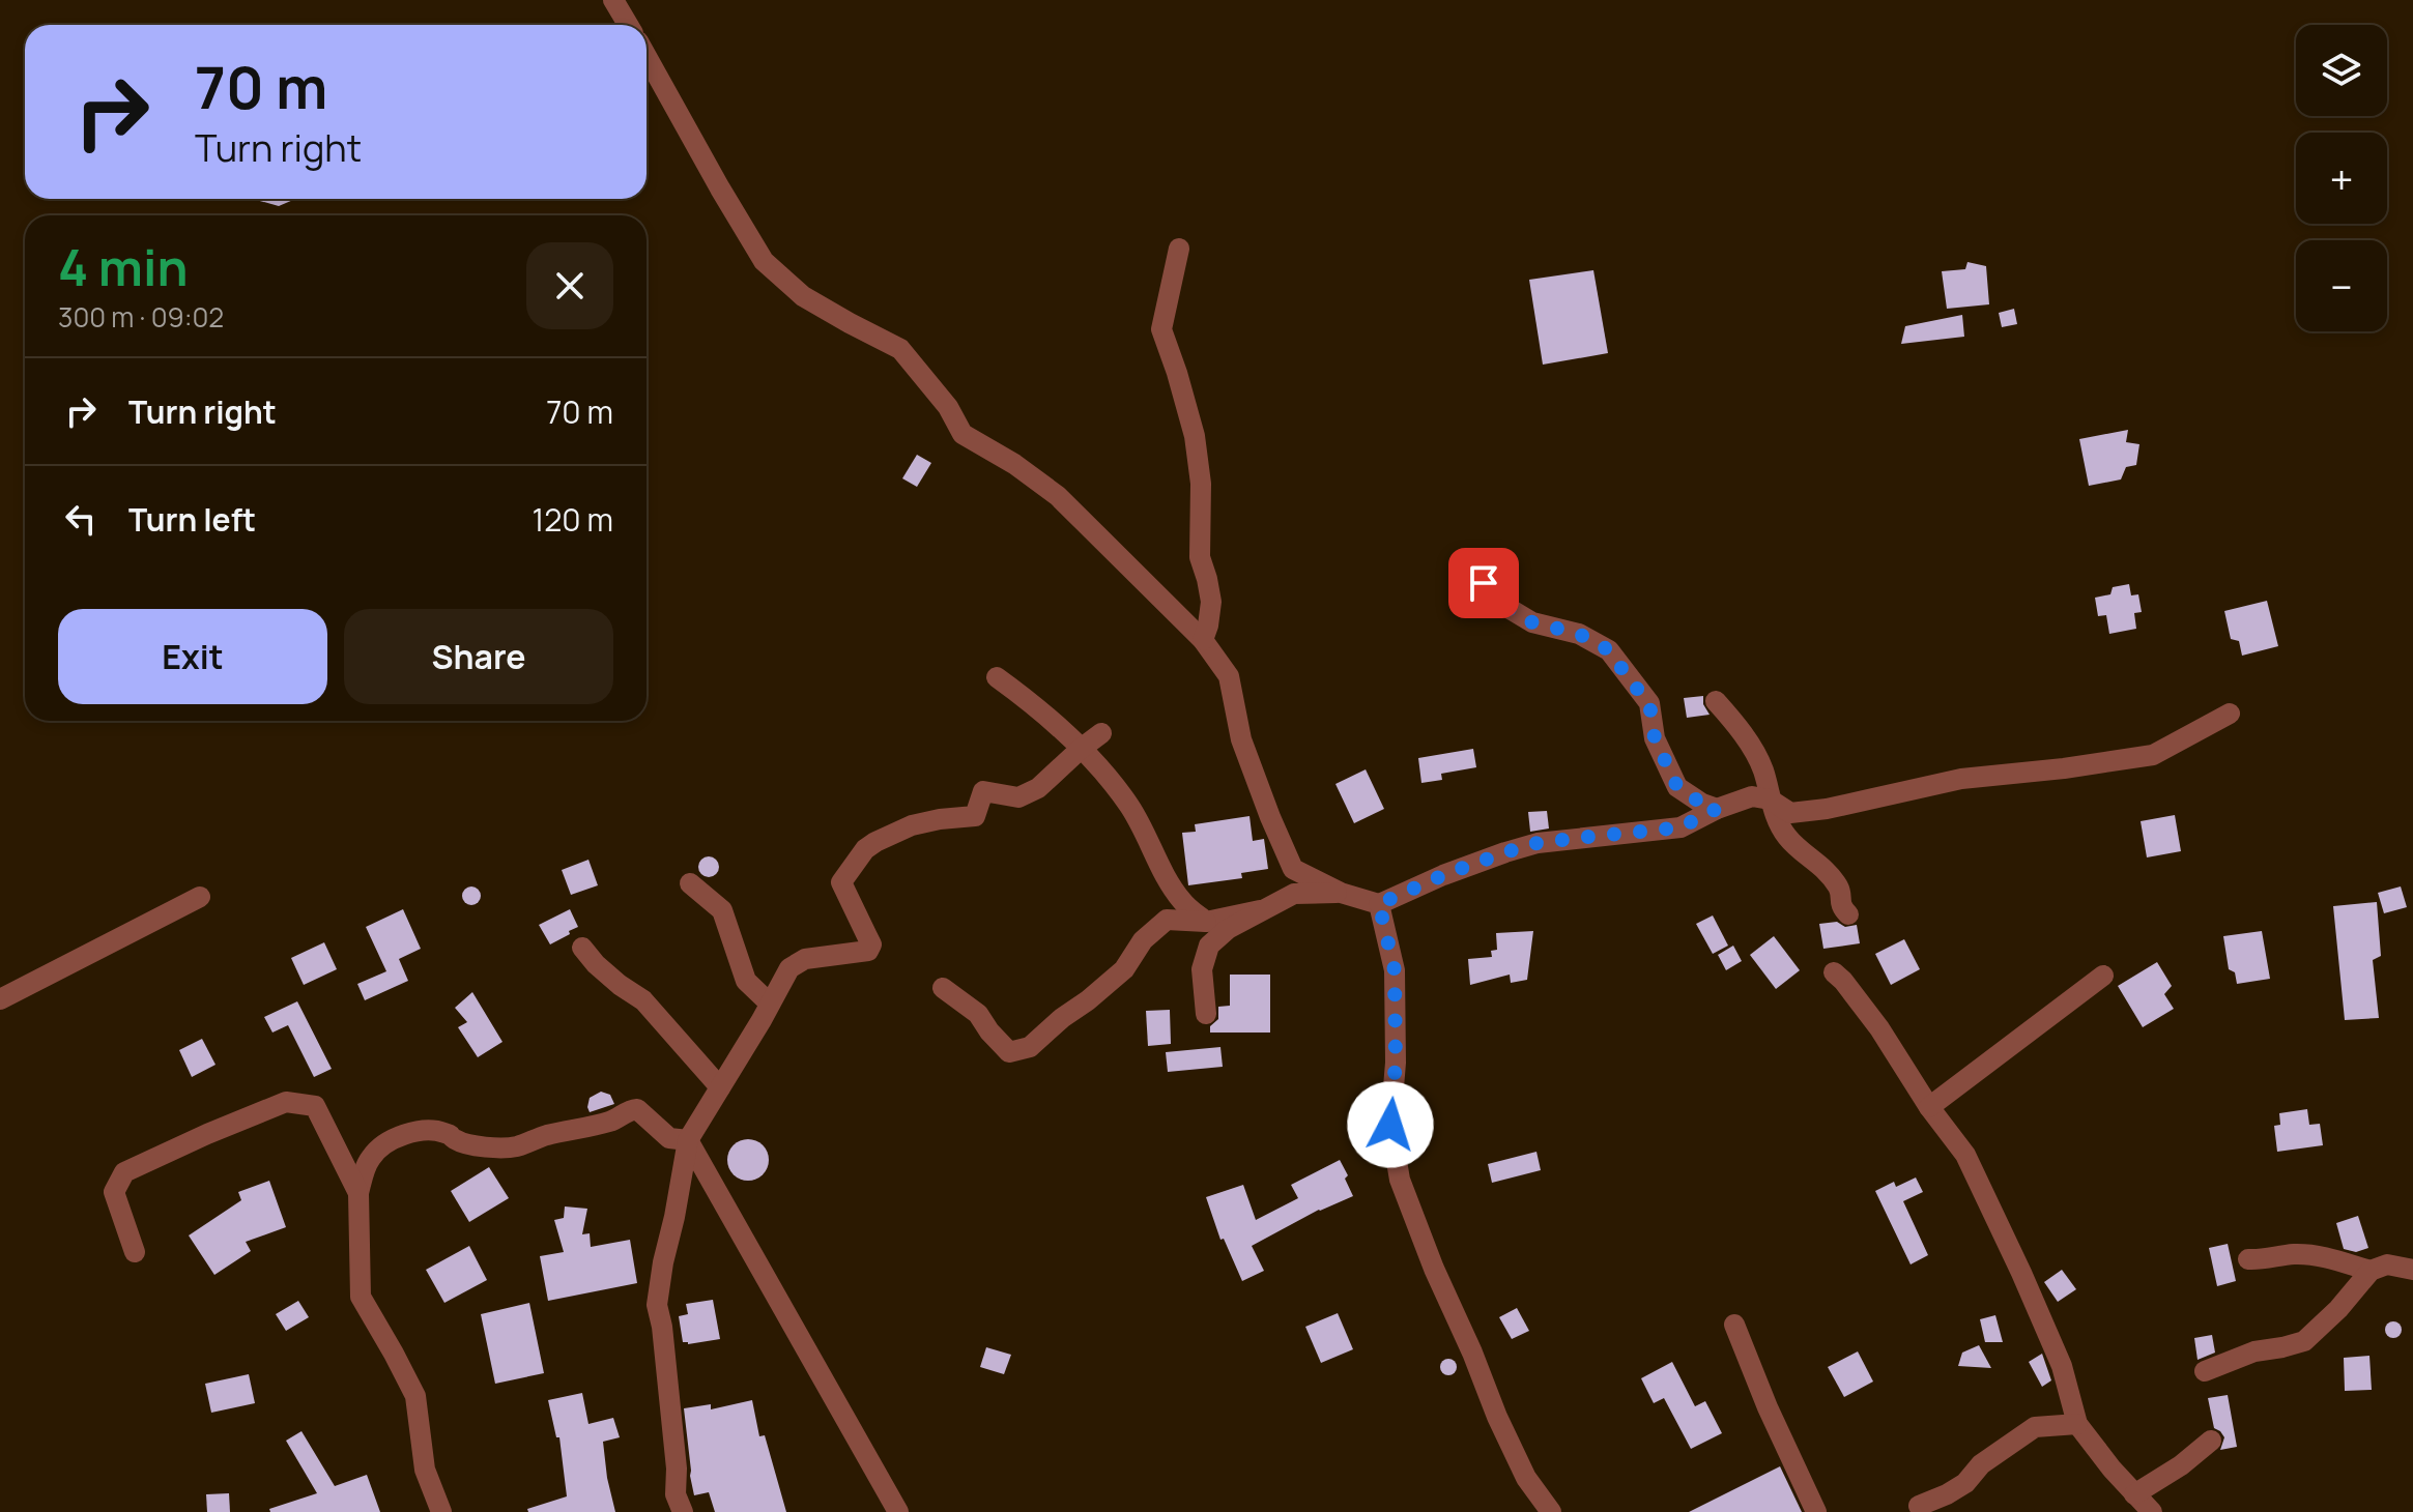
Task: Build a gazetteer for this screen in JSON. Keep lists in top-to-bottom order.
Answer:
{
  "page": {
    "map_buttons": ["+", "−"],
    "turn": ["70 m", "Turn right"],
    "heading": ["4 min", "300 m · 09:02"],
    "list": [
      {
        "name": "Turn right",
        "value": "70 m"
      },
      {
        "name": "Turn left",
        "value": "120 m"
      }
    ],
    "buttons": ["Exit", "Share"]
  }
}
